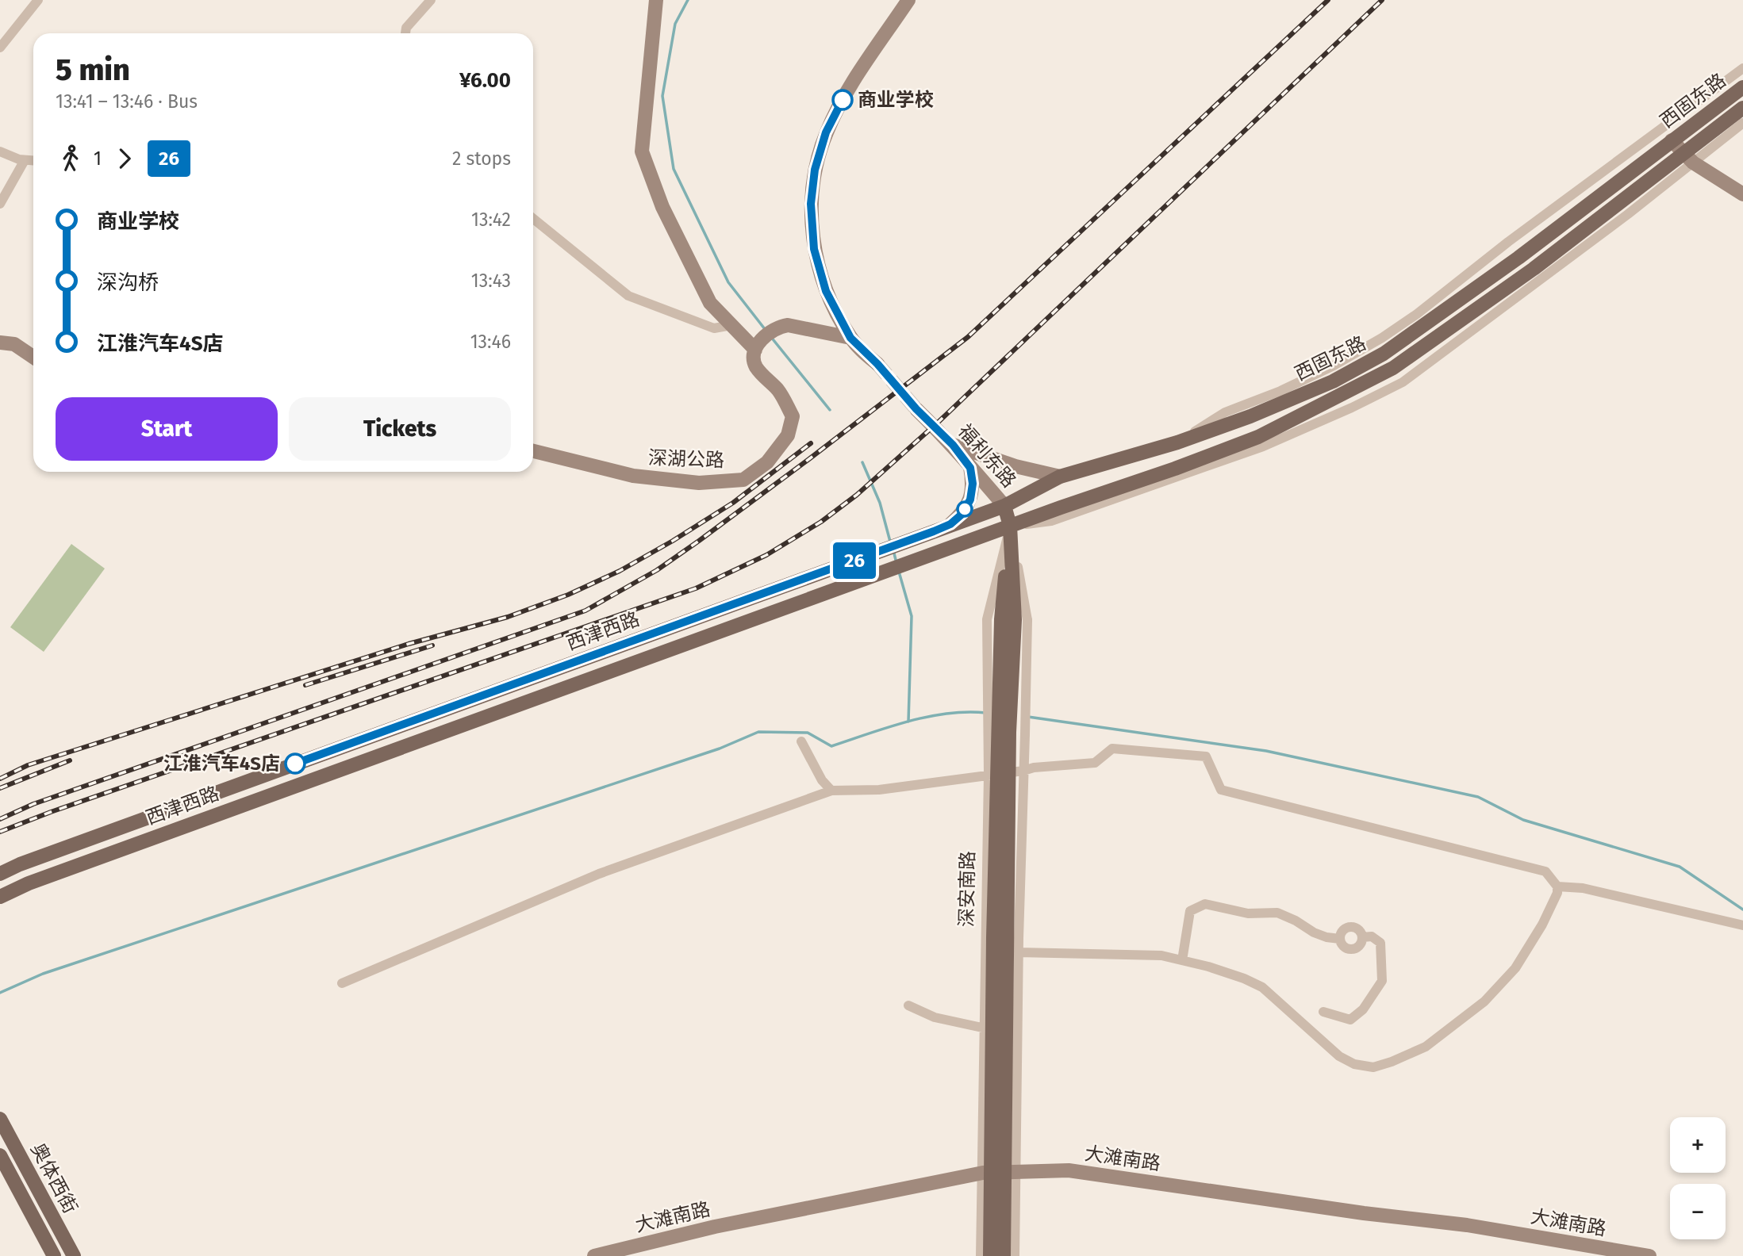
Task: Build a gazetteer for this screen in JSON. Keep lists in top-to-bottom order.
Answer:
{
  "streets": {
    "main road": [
      "西固东路",
      "福利东路",
      "深湖公路",
      "西津西路",
      "深安南路",
      "大滩南路",
      "奥体西街"
    ]
  },
  "crossings": [
    ["西固东路", "福利东路"],
    ["西固东路", "西津西路"],
    ["西固东路", "深安南路"],
    ["深安南路", "大滩南路"]
  ],
  "places": ["商业学校", "江淮汽车4S店"],
  "lines": ["bus line 26"],
  "page": {
    "on_map": "26",
    "heading": ["5 min", "13:41 – 13:46 · Bus", "¥6.00"],
    "legs": ["1", "26", "2 stops"],
    "list": [
      {
        "name": "商业学校",
        "value": "13:42"
      },
      {
        "name": "深沟桥",
        "value": "13:43"
      },
      {
        "name": "江淮汽车4S店",
        "value": "13:46"
      }
    ],
    "buttons": ["Start", "Tickets"],
    "map_buttons": ["+", "−"]
  }
}
